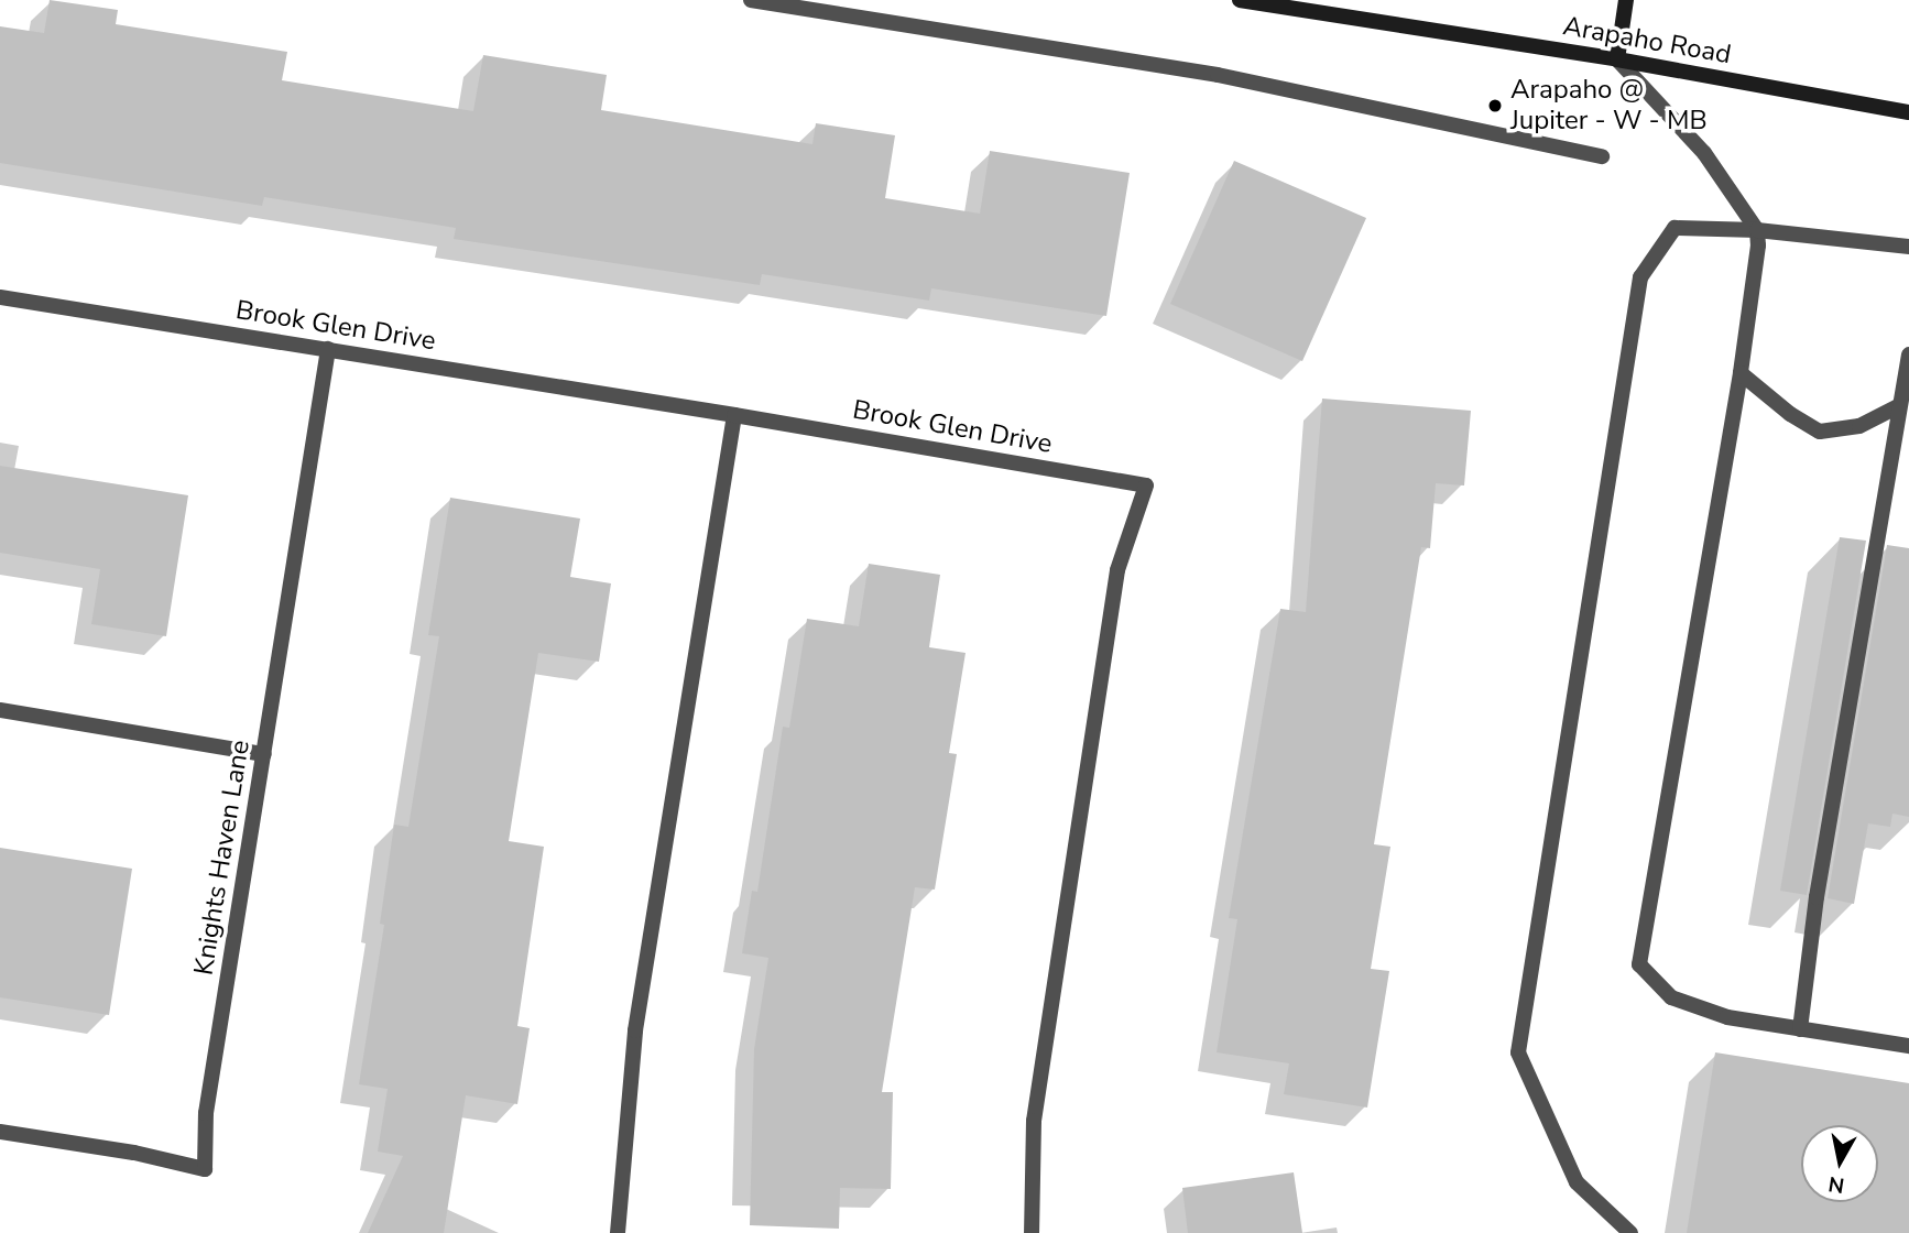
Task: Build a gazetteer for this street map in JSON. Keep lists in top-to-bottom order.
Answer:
{
  "streets": {
    "main road": ["Arapaho Road"],
    "street": ["Brook Glen Drive", "Knights Haven Lane"]
  },
  "crossings": [
    ["Brook Glen Drive", "Knights Haven Lane"]
  ],
  "places": ["Arapaho @ Jupiter - W - MB"],
  "north": "bottom"
}
